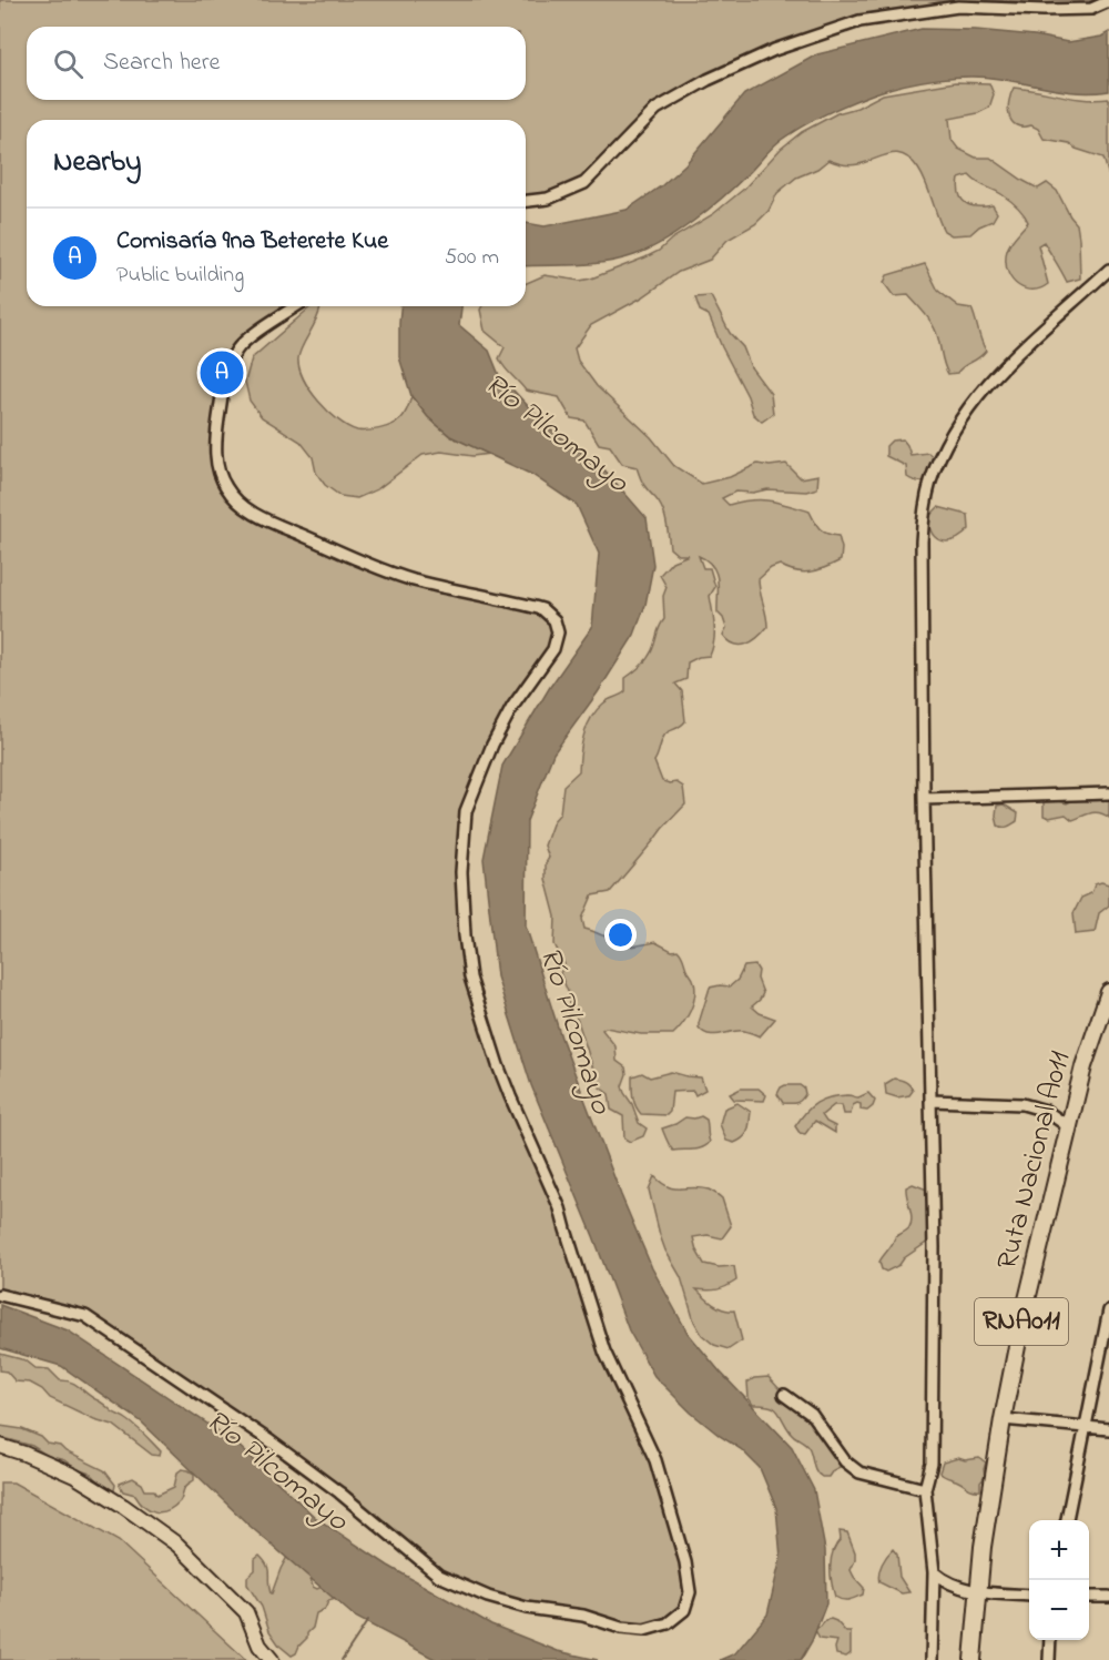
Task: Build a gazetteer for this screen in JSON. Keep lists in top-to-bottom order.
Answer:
{
  "streets": {
    "main road": ["Ruta Nacional A011", "RNA011"]
  },
  "water": ["Río Pilcomayo"],
  "page": {
    "search": "Search here",
    "heading": "Nearby",
    "list": [
      {
        "mark": "A",
        "name": "Comisaría 9na Beterete Kue",
        "note": "Public building",
        "value": "500 m"
      }
    ],
    "pins": "A",
    "map_buttons": ["+", "−"]
  }
}
